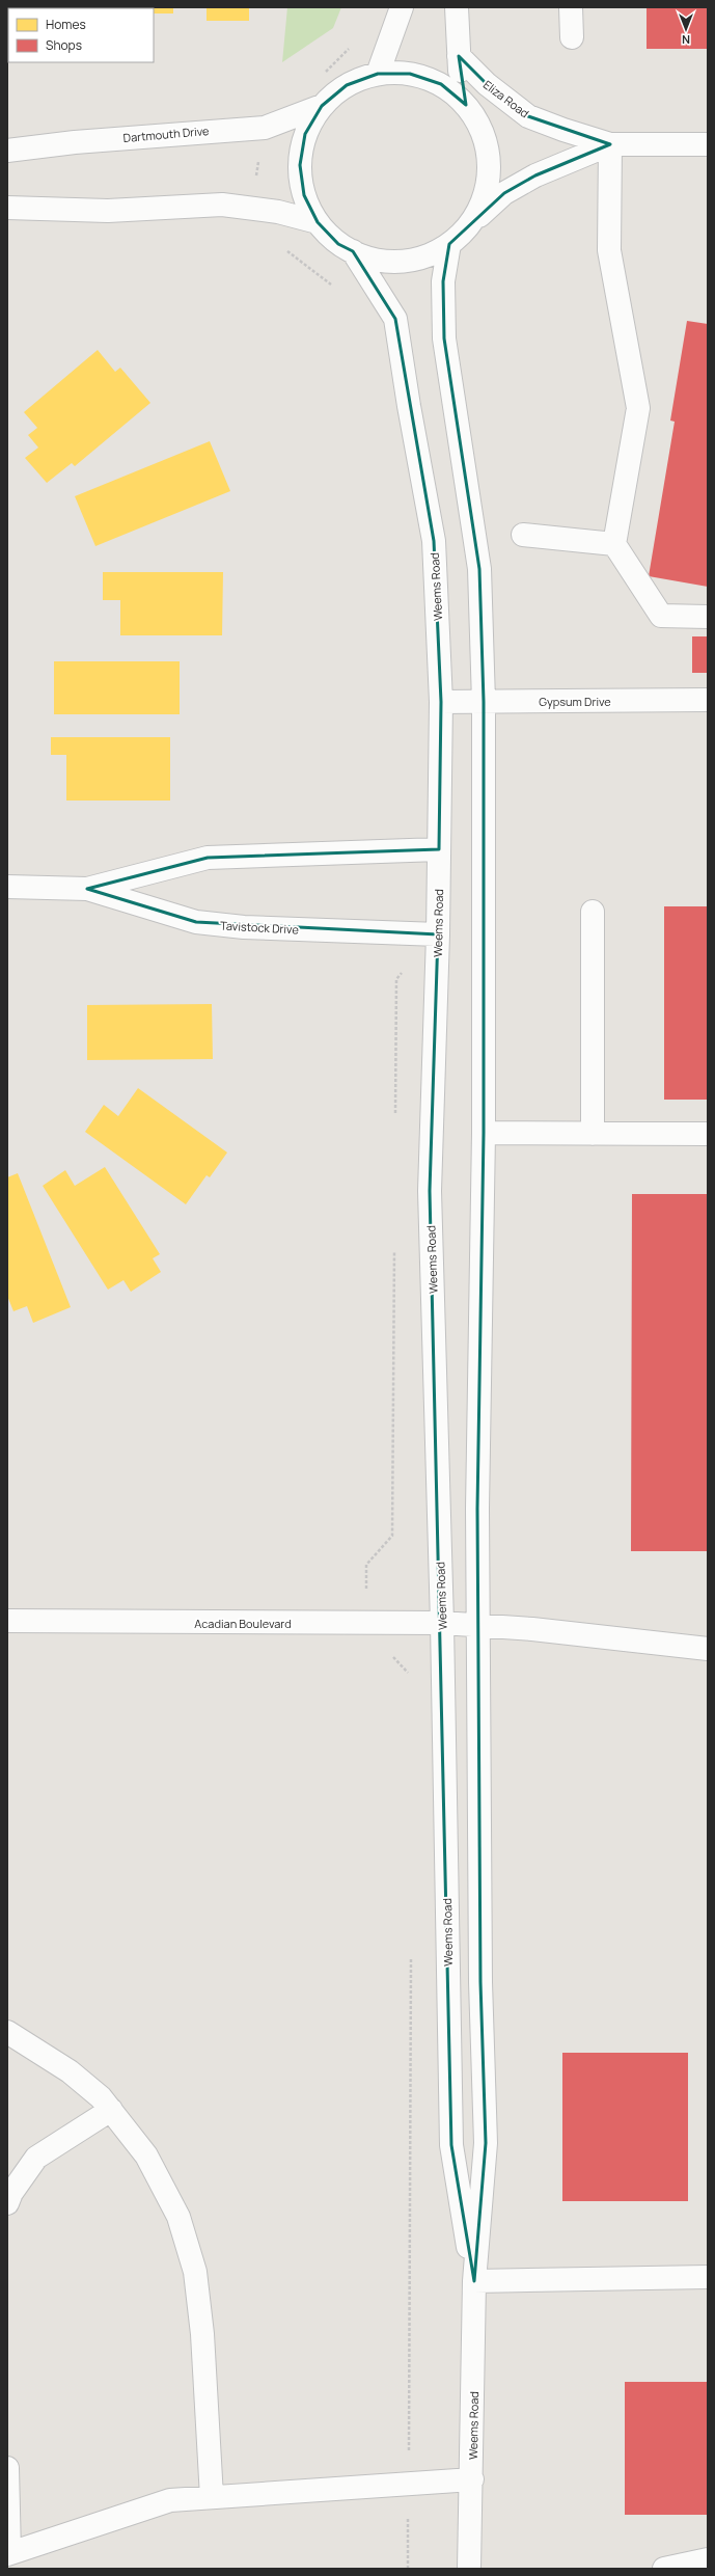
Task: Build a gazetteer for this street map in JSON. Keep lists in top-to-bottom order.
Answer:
{
  "streets": {
    "street": [
      "Eliza Road",
      "Dartmouth Drive",
      "Weems Road",
      "Gypsum Drive",
      "Tavistock Drive",
      "Acadian Boulevard"
    ]
  },
  "crossings": [
    ["Eliza Road", "Weems Road"],
    ["Weems Road", "Gypsum Drive"],
    ["Weems Road", "Tavistock Drive"],
    ["Weems Road", "Acadian Boulevard"]
  ],
  "legend": ["Homes", "Shops"],
  "north": "bottom"
}
